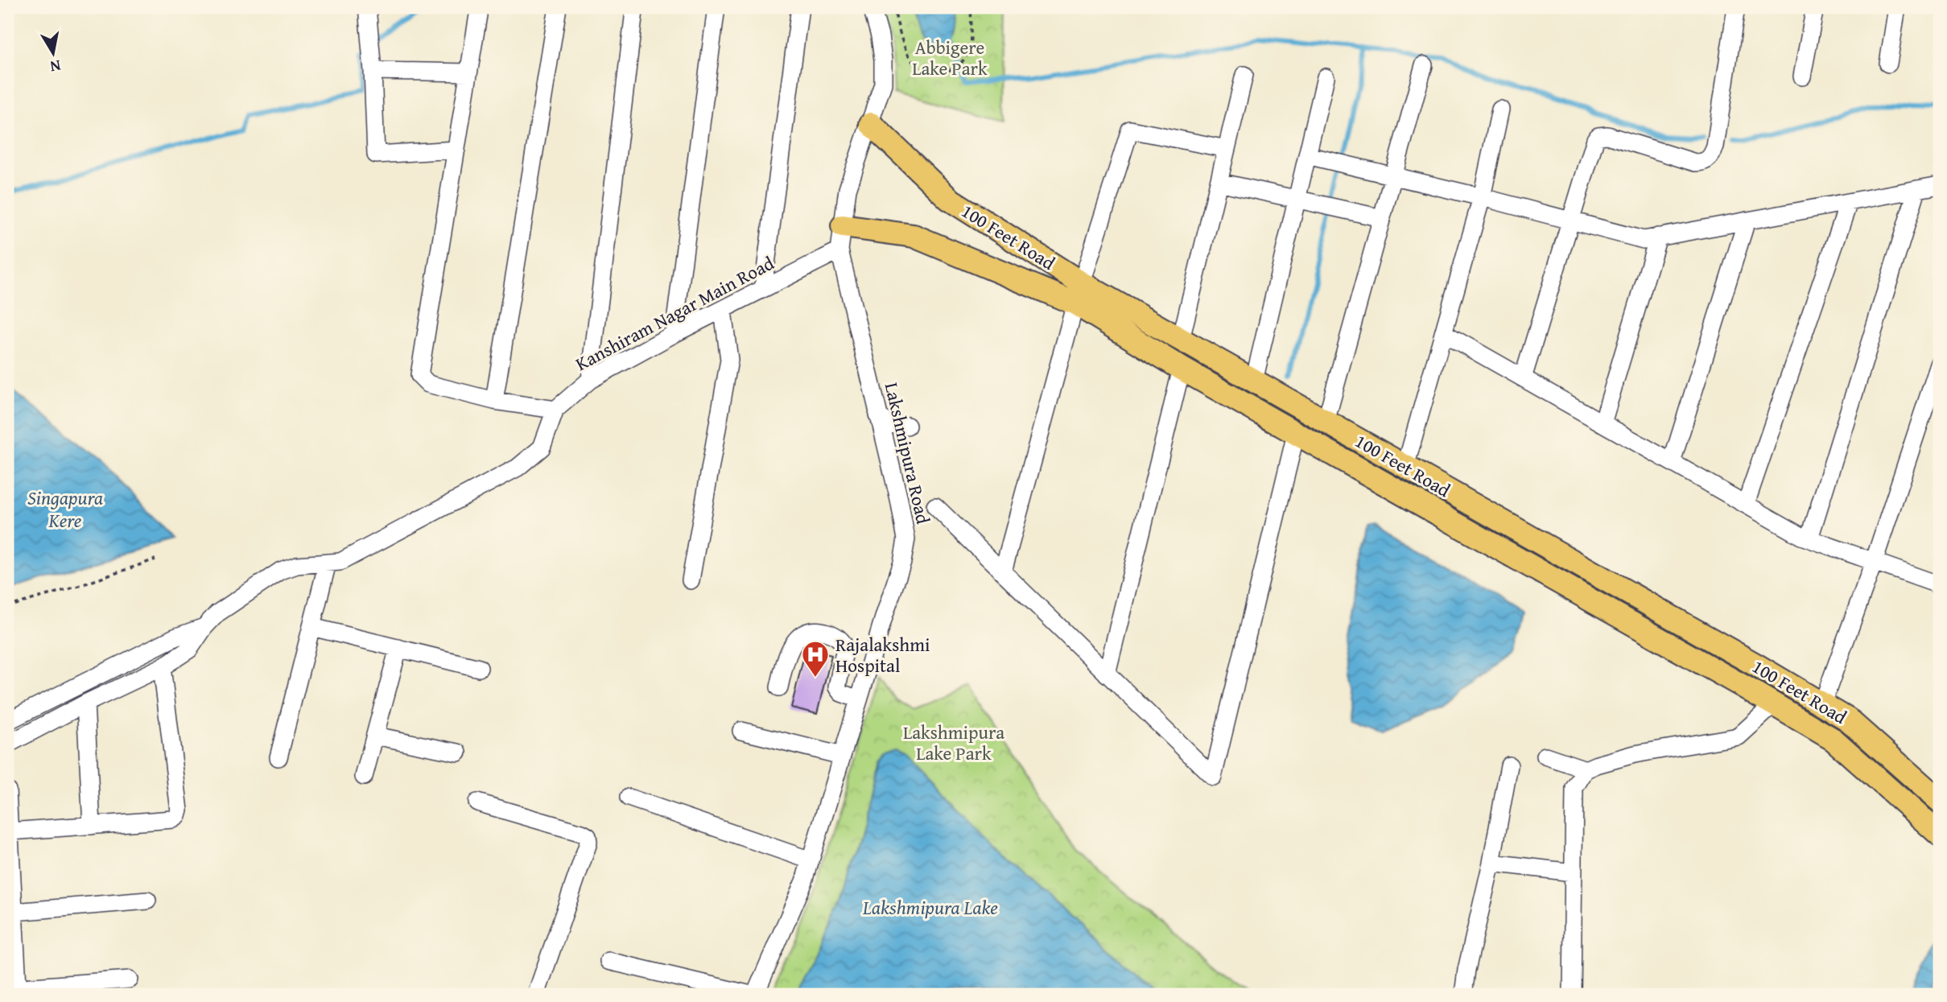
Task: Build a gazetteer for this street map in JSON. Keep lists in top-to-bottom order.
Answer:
{
  "streets": {
    "main road": ["100 Feet Road"],
    "street": ["Kanshiram Nagar Main Road", "Lakshmipura Road"]
  },
  "crossings": [
    ["100 Feet Road", "Lakshmipura Road"],
    ["Kanshiram Nagar Main Road", "Lakshmipura Road"]
  ],
  "water": ["Singapura Kere", "Lakshmipura Lake"],
  "parks": ["Abbigere Lake Park", "Lakshmipura Lake Park"],
  "places": {
    "hospital": ["Rajalakshmi Hospital"]
  },
  "north": "bottom"
}
